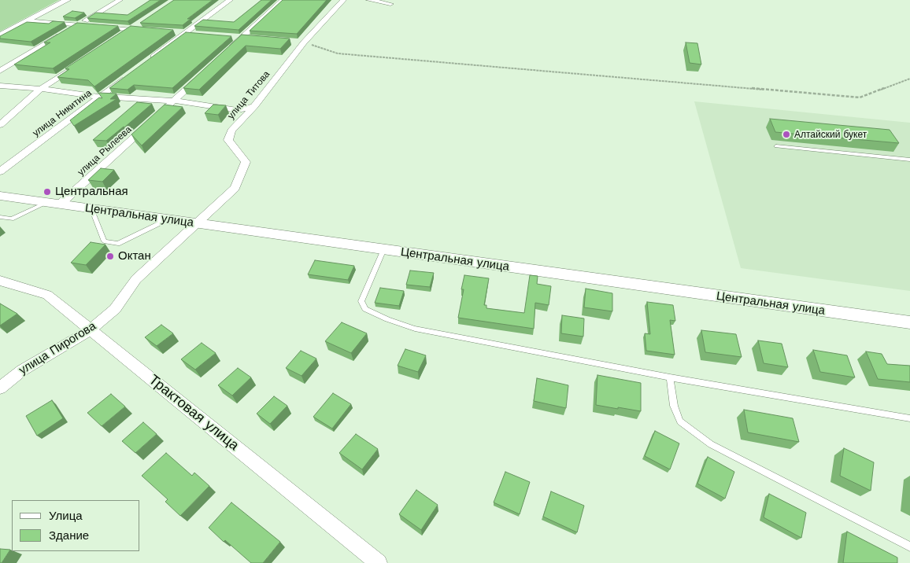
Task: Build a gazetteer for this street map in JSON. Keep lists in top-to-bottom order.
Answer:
{
  "streets": {
    "street": [
      "улица Титова",
      "улица Никитина",
      "улица Рылеева",
      "Центральная улица",
      "улица Пирогова",
      "Трактовая улица"
    ]
  },
  "crossings": [
    ["улица Титова", "Центральная улица"],
    ["улица Титова", "улица Пирогова"],
    ["улица Рылеева", "Центральная улица"],
    ["Центральная улица", "улица Пирогова"],
    ["улица Пирогова", "Трактовая улица"]
  ],
  "places": ["Алтайский букет", "Центральная", "Октан"],
  "legend": ["Улица", "Здание"]
}
